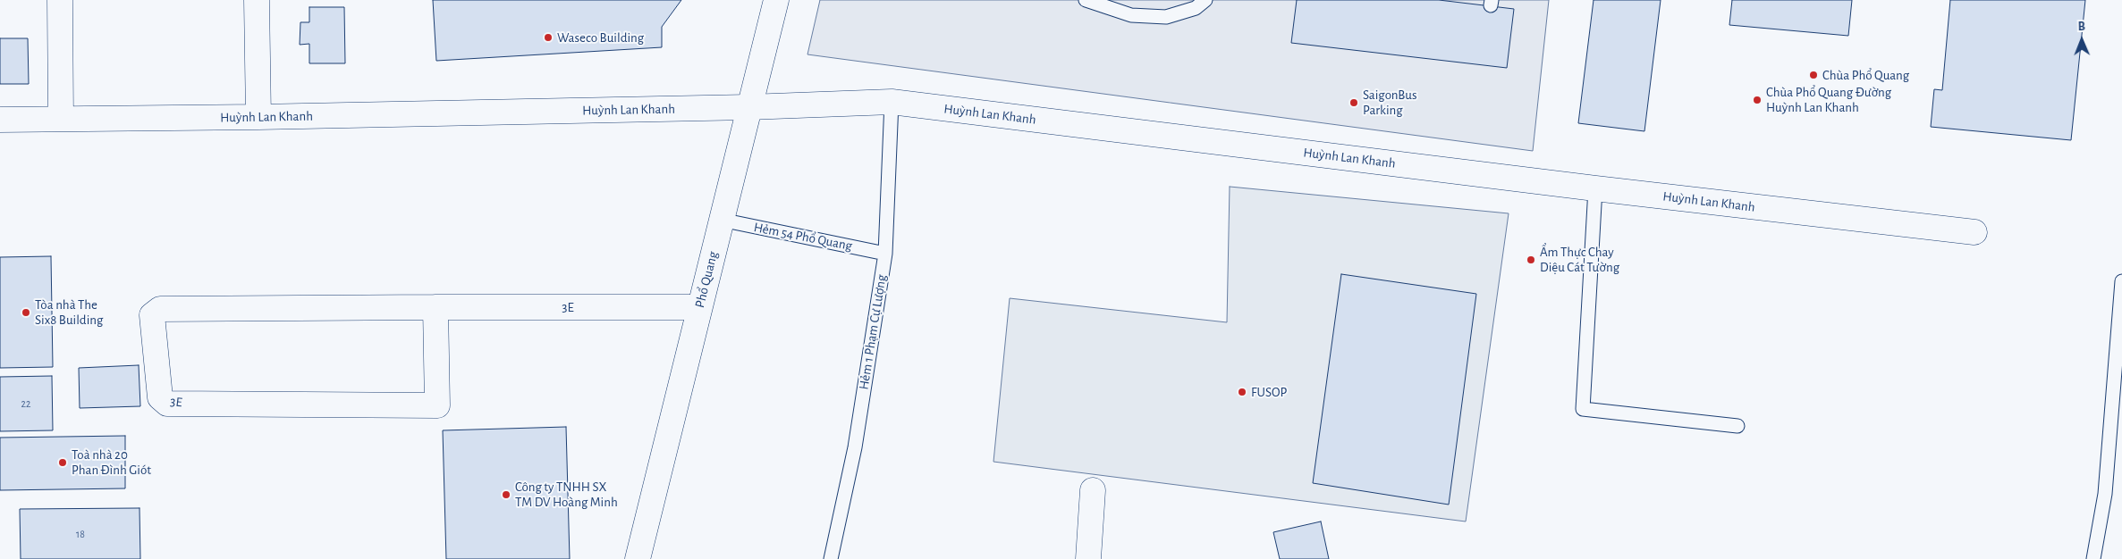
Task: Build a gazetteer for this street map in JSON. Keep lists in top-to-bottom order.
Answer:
{
  "streets": {
    "street": ["Huỳnh Lan Khanh", "Phổ Quang", "3E"],
    "lane": ["Hẻm 54 Phổ Quang", "Hẻm 1 Phạm Cự Lượng"]
  },
  "crossings": [
    ["Huỳnh Lan Khanh", "Phổ Quang"],
    ["Huỳnh Lan Khanh", "Hẻm 1 Phạm Cự Lượng"],
    ["Hẻm 54 Phổ Quang", "Phổ Quang"],
    ["Hẻm 54 Phổ Quang", "Hẻm 1 Phạm Cự Lượng"],
    ["Phổ Quang", "3E"]
  ],
  "places": [
    "Waseco Building",
    "Chùa Phổ Quang",
    "Chùa Phổ Quang Đường Huỳnh Lan Khanh",
    "SaigonBus Parking",
    "Ẩm Thực Chay Diệu Cát Tường",
    "Tòa nhà The Six8 Building",
    "FUSOP",
    "Toà nhà 20 Phan Đình Giót",
    "Công ty TNHH SX TM DV Hoàng Minh"
  ],
  "house_numbers": ["22", "18"],
  "north": "top"
}
